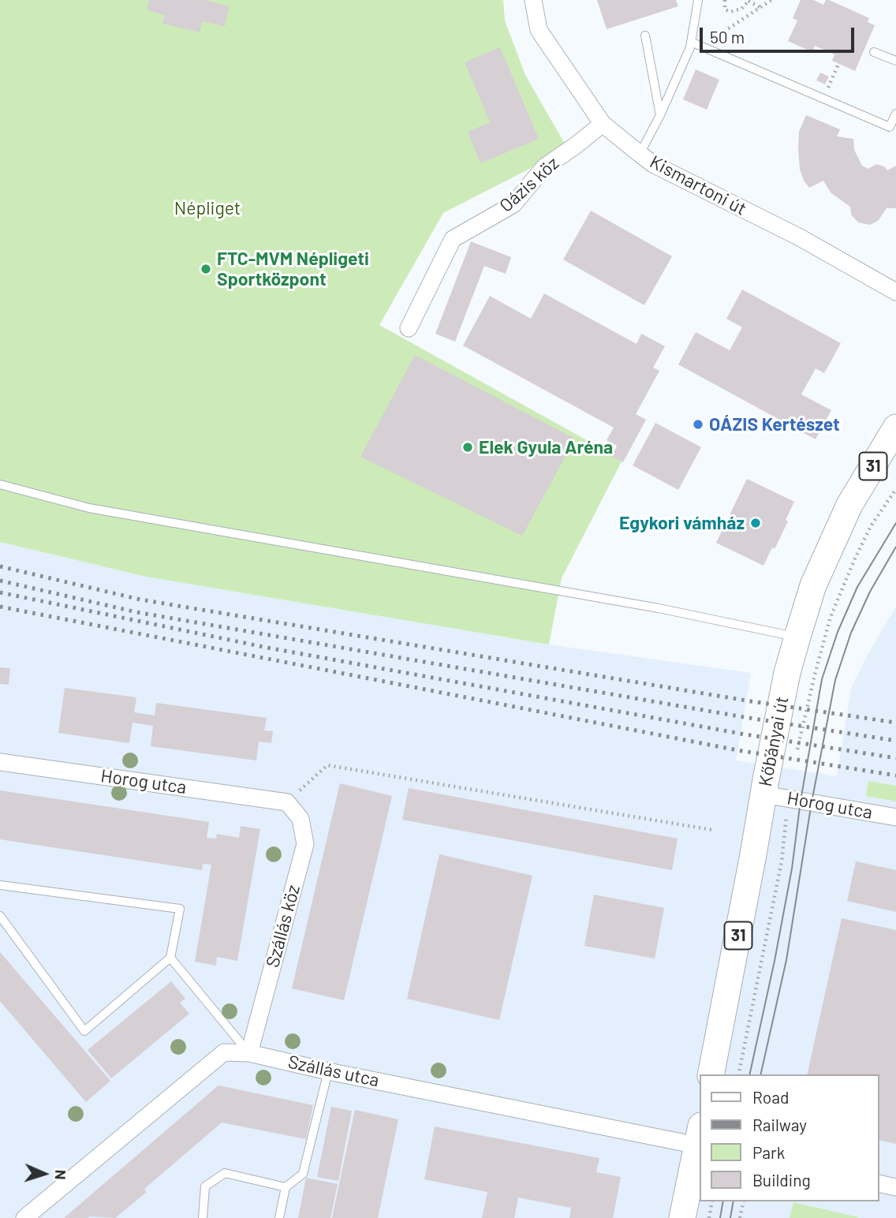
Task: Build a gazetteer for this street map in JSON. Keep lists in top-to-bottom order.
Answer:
{
  "streets": {
    "main road": ["31", "Kőbányai út"],
    "street": [
      "Oázis köz",
      "Kismartoni út",
      "Horog utca",
      "Szállás köz",
      "Szállás utca"
    ]
  },
  "crossings": [
    ["Oázis köz", "Kismartoni út"],
    ["Kőbányai út", "Horog utca"],
    ["Horog utca", "Szállás köz"],
    ["Szállás köz", "Szállás utca"]
  ],
  "parks": ["Népliget"],
  "places": [
    "FTC-MVM Népligeti Sportközpont",
    "OÁZIS Kertészet",
    "Elek Gyula Aréna",
    "Egykori vámház"
  ],
  "legend": [
    "Road",
    "Railway",
    "Park",
    "Building"
  ],
  "scale_bar": "50 m",
  "north": "right"
}
